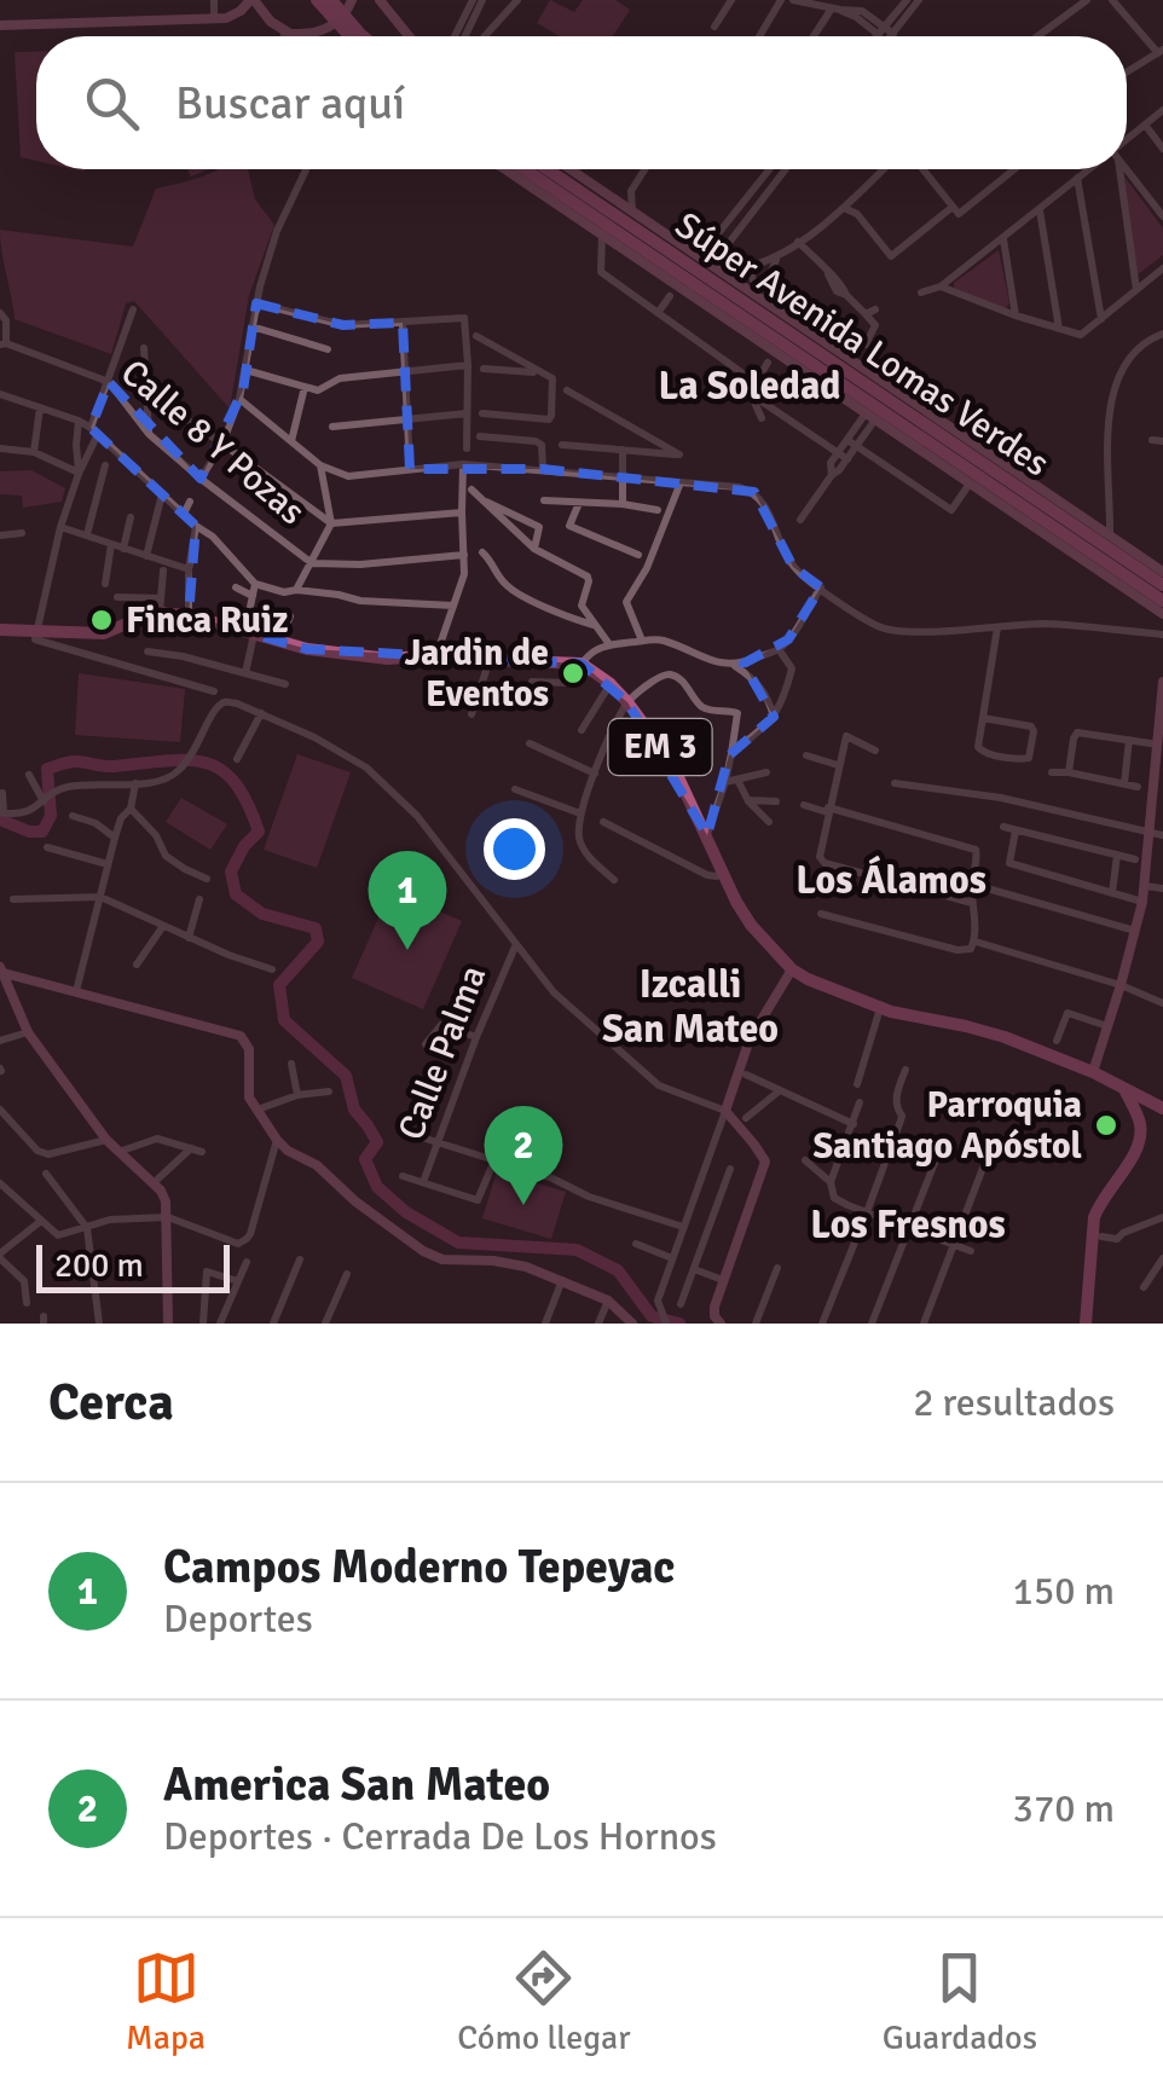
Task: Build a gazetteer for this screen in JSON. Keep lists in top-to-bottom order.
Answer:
{
  "streets": {
    "main road": ["Súper Avenida Lomas Verdes", "EM 3"],
    "street": ["Calle 8 Y Pozas", "Calle Palma"]
  },
  "districts": [
    "La Soledad",
    "Los Álamos",
    "Izcalli San Mateo",
    "Los Fresnos"
  ],
  "places": ["Finca Ruiz", "Jardin de Eventos", "Parroquia Santiago Apóstol"],
  "scale_bar": "200 m",
  "page": {
    "search": "Buscar aquí",
    "pins": ["1", "2"],
    "scale": "200 m",
    "heading": ["Cerca", "2 resultados"],
    "list": [
      {
        "mark": "1",
        "name": "Campos Moderno Tepeyac",
        "note": "Deportes",
        "value": "150 m"
      },
      {
        "mark": "2",
        "name": "America San Mateo",
        "note": "Deportes · Cerrada De Los Hornos",
        "value": "370 m"
      }
    ],
    "nav": ["Mapa", "Cómo llegar", "Guardados"]
  }
}
